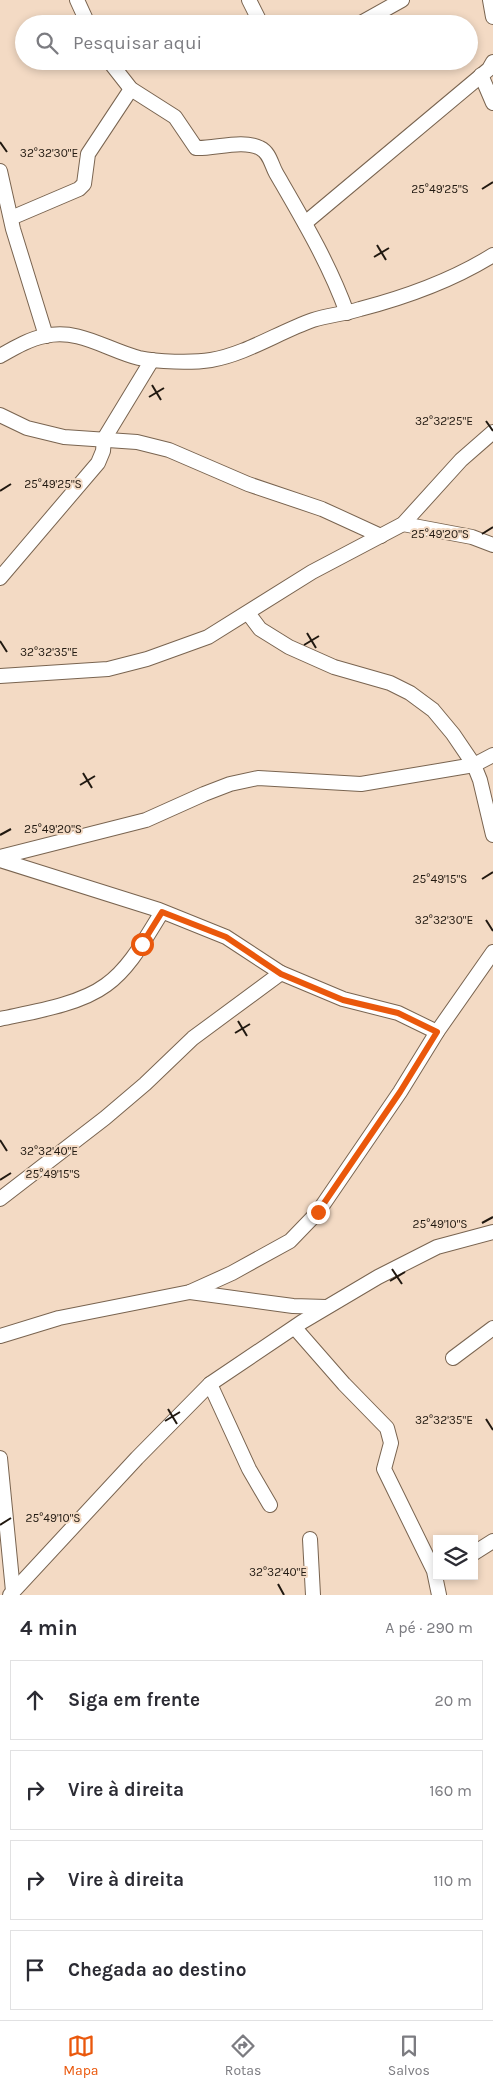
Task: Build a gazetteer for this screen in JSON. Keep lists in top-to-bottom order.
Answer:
{
  "page": {
    "search": "Pesquisar aqui",
    "heading": ["4 min", "A pé · 290 m"],
    "list": [
      ["Siga em frente", "20 m"],
      ["Vire à direita", "160 m"],
      ["Vire à direita", "110 m"],
      "Chegada ao destino"
    ],
    "nav": ["Mapa", "Rotas", "Salvos"]
  },
  "coordinates": [
    "32°32'30\"E",
    "25°49'25\"S",
    "32°32'25\"E",
    "25°49'20\"S",
    "32°32'35\"E",
    "25°49'15\"S",
    "32°32'40\"E",
    "25°49'10\"S"
  ]
}
